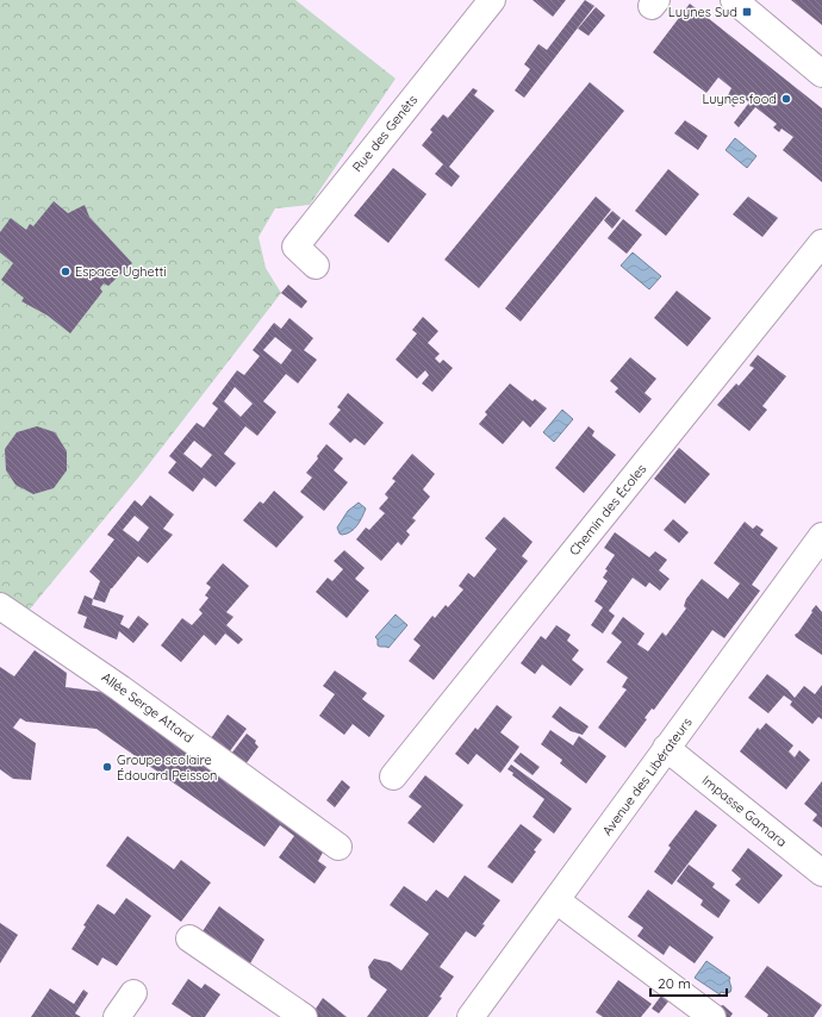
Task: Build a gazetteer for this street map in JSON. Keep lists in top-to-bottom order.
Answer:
{
  "streets": {
    "street": [
      "Rue des Genêts",
      "Chemin des Écoles",
      "Allée Serge Attard",
      "Avenue des Libérateurs",
      "Impasse Gamara"
    ]
  },
  "crossings": [
    ["Avenue des Libérateurs", "Impasse Gamara"]
  ],
  "places": {
    "transit": ["Luynes Sud"],
    "other": ["Luynes food", "Espace Ughetti", "Groupe scolaire Édouard Peisson"]
  },
  "scale_bar": "20 m"
}
